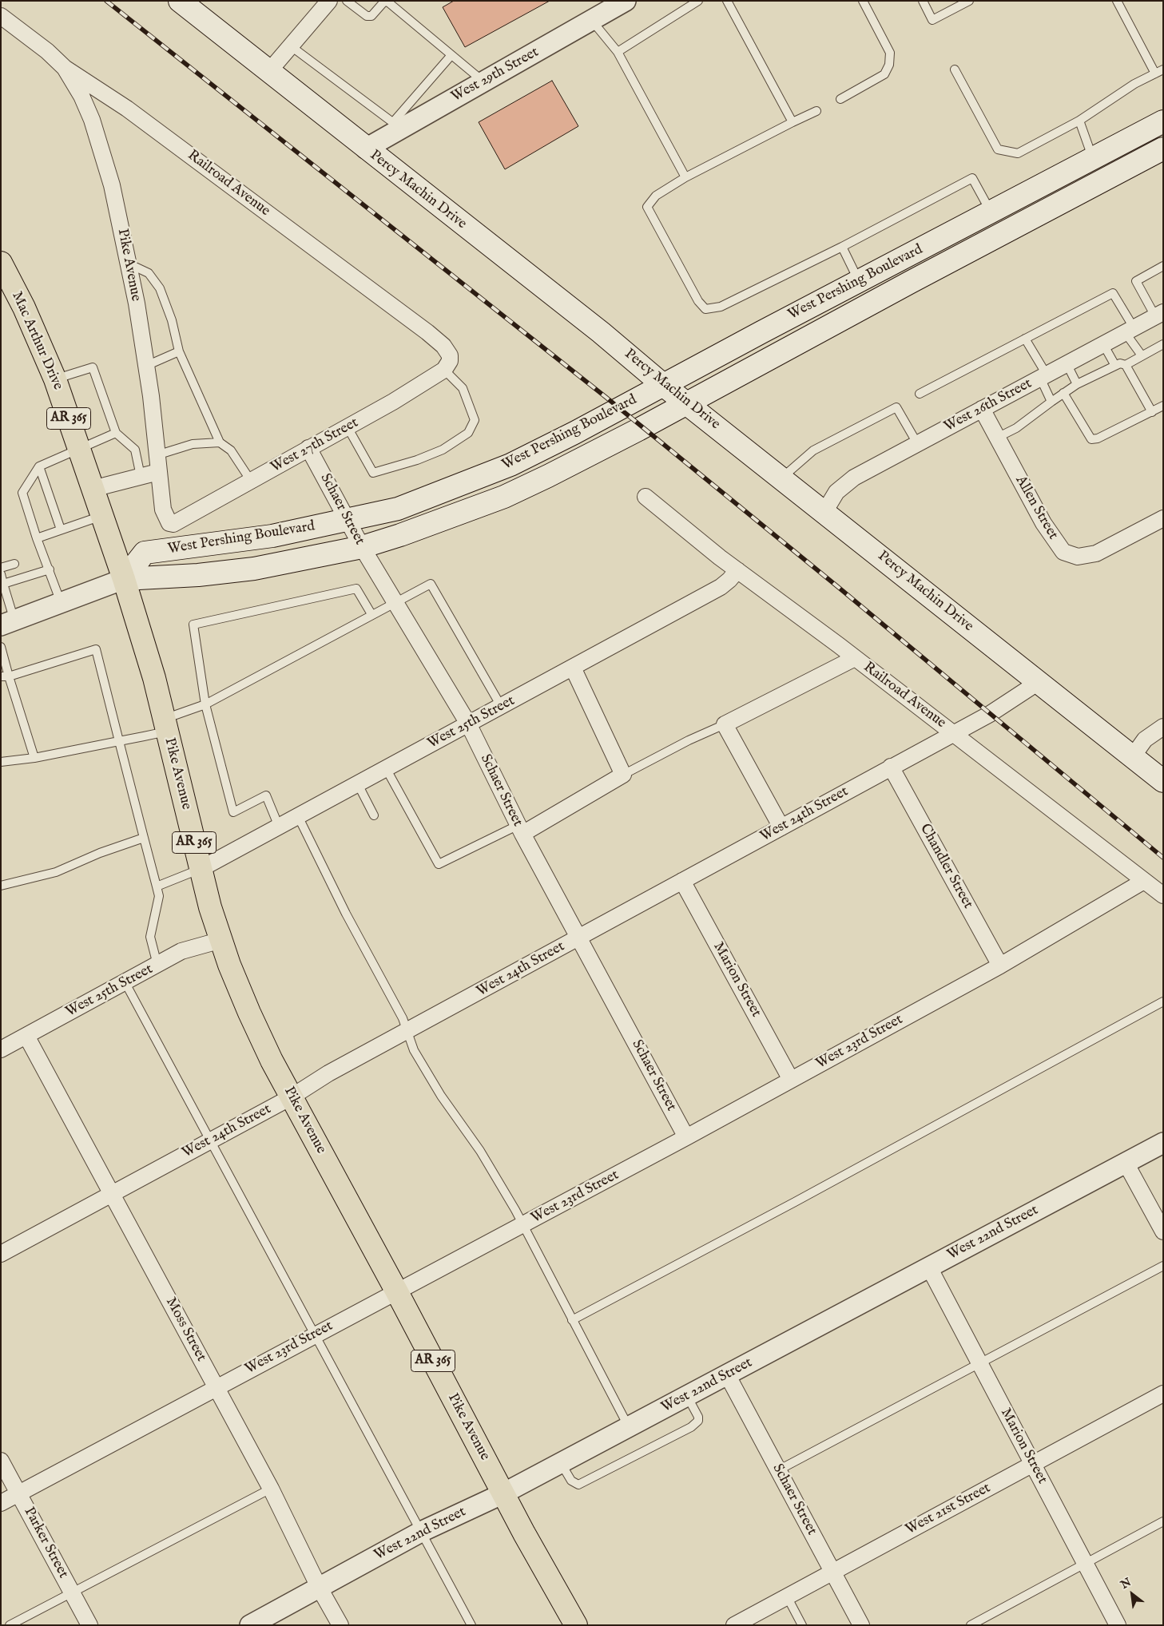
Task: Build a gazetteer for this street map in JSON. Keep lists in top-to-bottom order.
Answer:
{
  "streets": {
    "main road": [
      "Percy Machin Drive",
      "Pike Avenue",
      "West Pershing Boulevard",
      "Mac Arthur Drive",
      "AR 365"
    ],
    "street": [
      "West 29th Street",
      "Railroad Avenue",
      "West 26th Street",
      "West 27th Street",
      "Allen Street",
      "Schaer Street",
      "West 25th Street",
      "West 24th Street",
      "Chandler Street",
      "Marion Street",
      "West 23rd Street",
      "West 22nd Street",
      "Moss Street",
      "West 21st Street",
      "Parker Street"
    ]
  },
  "crossings": [
    ["West 29th Street", "Percy Machin Drive"],
    ["Railroad Avenue", "Pike Avenue"],
    ["Railroad Avenue", "West 27th Street"],
    ["Railroad Avenue", "West 25th Street"],
    ["Railroad Avenue", "West 24th Street"],
    ["Railroad Avenue", "West 23rd Street"],
    ["Percy Machin Drive", "West Pershing Boulevard"],
    ["Percy Machin Drive", "West 26th Street"],
    ["Percy Machin Drive", "West 24th Street"],
    ["Pike Avenue", "West Pershing Boulevard"],
    ["Pike Avenue", "Mac Arthur Drive"],
    ["Pike Avenue", "West 27th Street"],
    ["Pike Avenue", "West 25th Street"],
    ["Pike Avenue", "West 24th Street"],
    ["Pike Avenue", "West 23rd Street"],
    ["Pike Avenue", "West 22nd Street"],
    ["West Pershing Boulevard", "Mac Arthur Drive"],
    ["West Pershing Boulevard", "Schaer Street"],
    ["West 26th Street", "Allen Street"],
    ["West 27th Street", "Schaer Street"],
    ["Schaer Street", "West 25th Street"],
    ["Schaer Street", "West 24th Street"],
    ["Schaer Street", "West 23rd Street"],
    ["Schaer Street", "West 22nd Street"],
    ["Schaer Street", "West 21st Street"],
    ["West 25th Street", "Moss Street"],
    ["West 24th Street", "Chandler Street"],
    ["West 24th Street", "Marion Street"],
    ["West 24th Street", "Moss Street"],
    ["Chandler Street", "West 23rd Street"],
    ["Marion Street", "West 23rd Street"],
    ["Marion Street", "West 22nd Street"],
    ["Marion Street", "West 21st Street"],
    ["West 23rd Street", "Moss Street"],
    ["West 23rd Street", "Parker Street"],
    ["West 22nd Street", "Moss Street"]
  ],
  "north": "top left"
}
